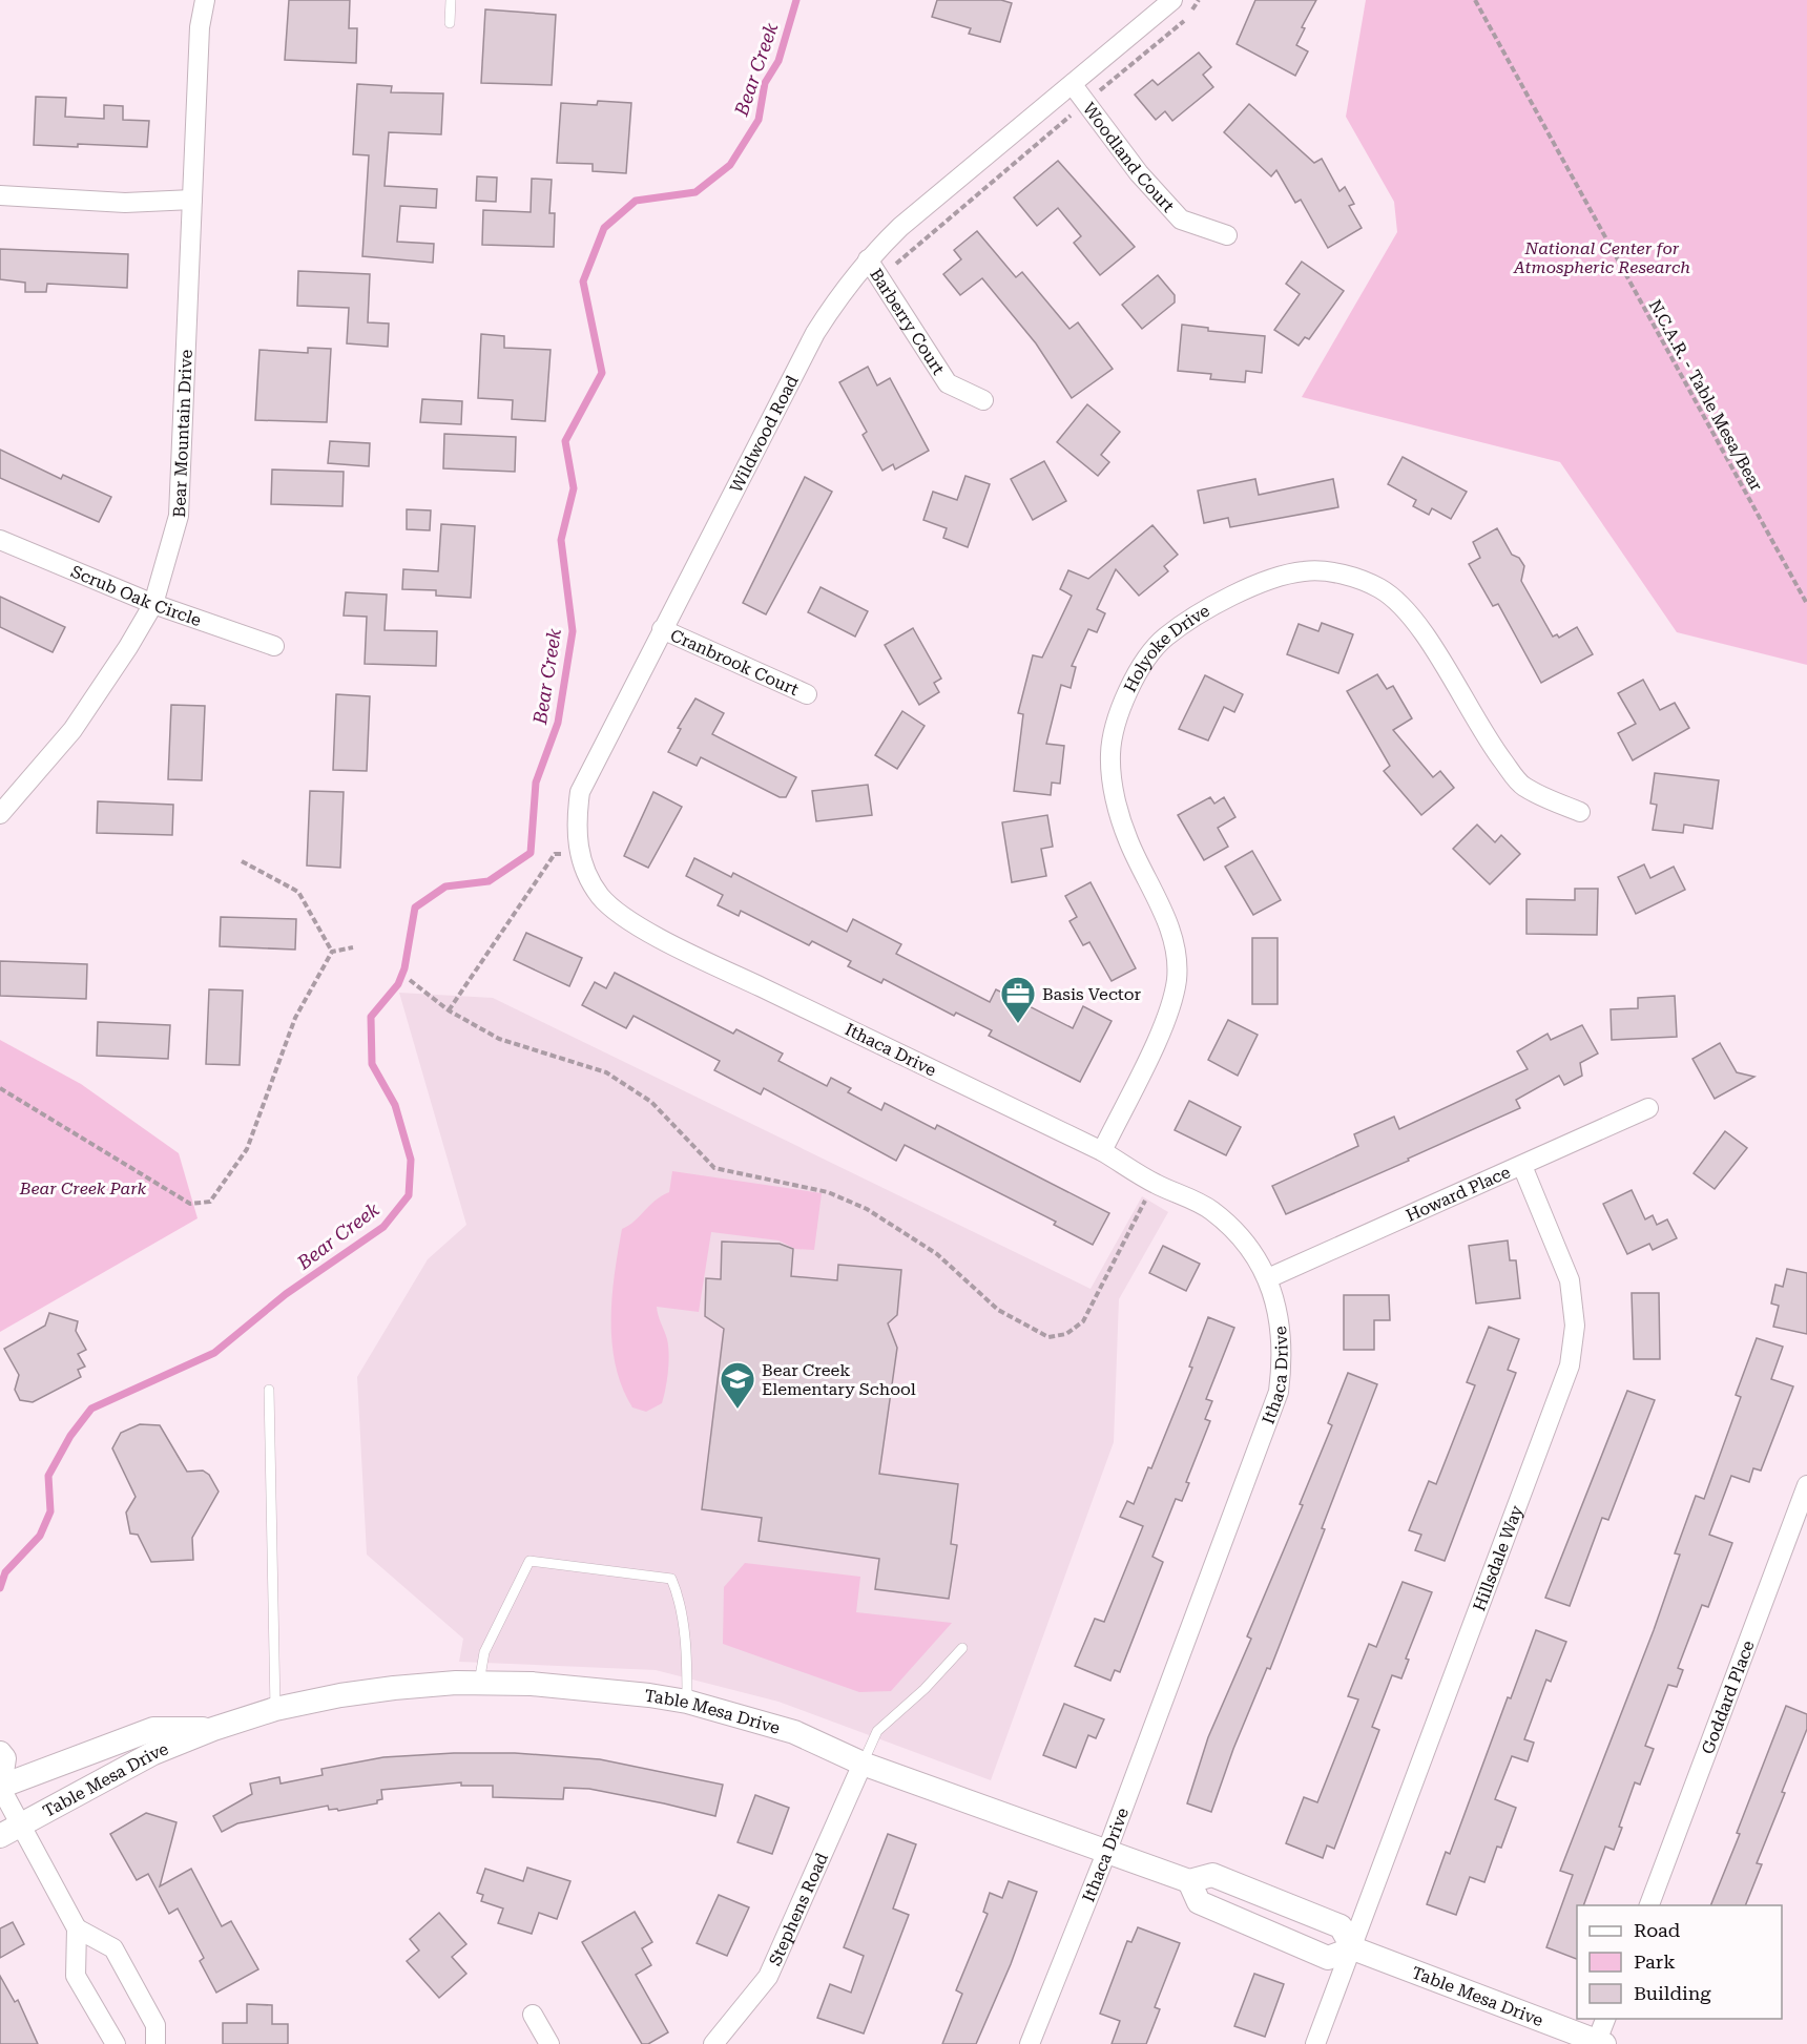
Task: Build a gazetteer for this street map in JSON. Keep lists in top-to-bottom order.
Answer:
{
  "streets": {
    "street": [
      "Woodland Court",
      "Barberry Court",
      "Wildwood Road",
      "Bear Mountain Drive",
      "Scrub Oak Circle",
      "Holyoke Drive",
      "Cranbrook Court",
      "Ithaca Drive",
      "Howard Place",
      "Hillsdale Way",
      "Goddard Place",
      "Table Mesa Drive",
      "Stephens Road"
    ],
    "path": ["N.C.A.R. - Table Mesa/Bear"]
  },
  "crossings": [
    ["Woodland Court", "Wildwood Road"],
    ["Barberry Court", "Wildwood Road"],
    ["Wildwood Road", "Cranbrook Court"],
    ["Wildwood Road", "Ithaca Drive"],
    ["Bear Mountain Drive", "Scrub Oak Circle"],
    ["Holyoke Drive", "Ithaca Drive"],
    ["Ithaca Drive", "Howard Place"],
    ["Ithaca Drive", "Table Mesa Drive"],
    ["Howard Place", "Hillsdale Way"],
    ["Hillsdale Way", "Table Mesa Drive"],
    ["Table Mesa Drive", "Stephens Road"]
  ],
  "water": ["Bear Creek"],
  "parks": ["National Center for Atmospheric Research", "Bear Creek Park"],
  "places": {
    "office": ["Basis Vector"],
    "school or university": ["Bear Creek Elementary School"]
  },
  "legend": ["Road", "Park", "Building"]
}
